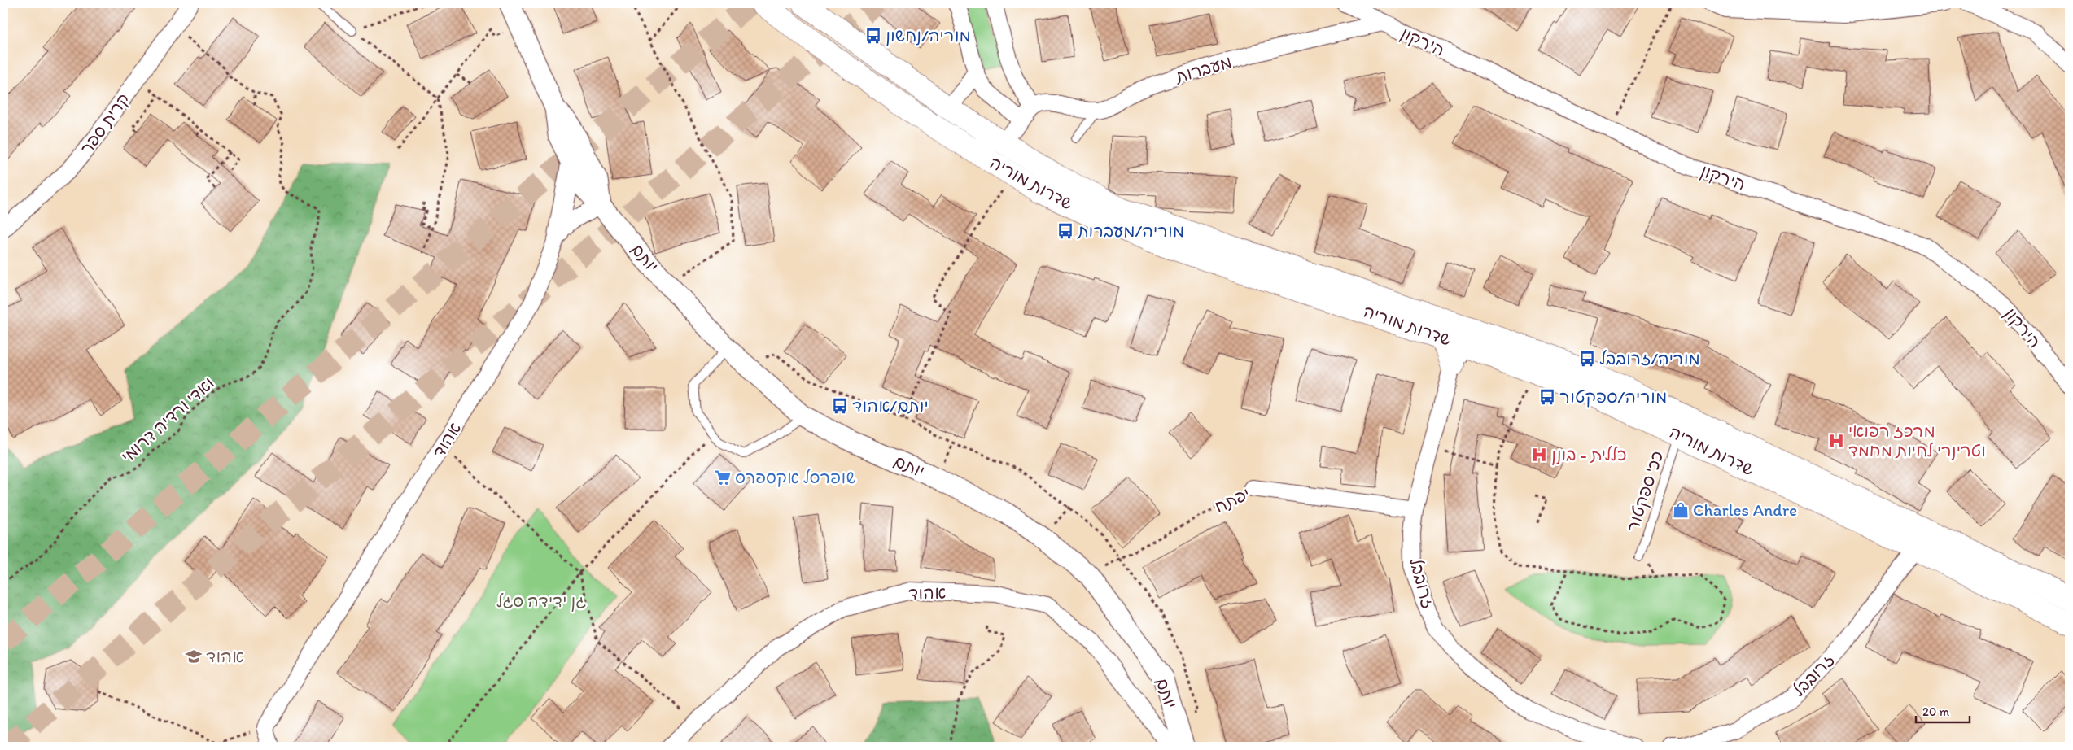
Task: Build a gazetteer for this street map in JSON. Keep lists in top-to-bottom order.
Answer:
{
  "streets": {
    "main road": ["שדרות מוריה"],
    "street": [
      "הירקון",
      "מעברות",
      "קרית ספר",
      "יותם",
      "אהוד",
      "יפתח",
      "זרובבל"
    ],
    "lane": ["ככ' ספקטור"],
    "path": ["ואדי ורדיה דרומי"]
  },
  "crossings": [
    ["הירקון", "מעברות"],
    ["שדרות מוריה", "ככ' ספקטור"],
    ["שדרות מוריה", "זרובבל"],
    ["יותם", "אהוד"],
    ["יותם", "יפתח"],
    ["יפתח", "זרובבל"]
  ],
  "parks": ["גן ידידה סגל"],
  "places": {
    "bus stop": [
      "מוריה/נחשון",
      "מוריה/מעברות",
      "מוריה/זרובבל",
      "מוריה/ספקטור",
      "יותם/אהוד"
    ],
    "hospital": ["מרכז רפואי וטרינרי לחיות מחמד", "כללית - בונן"],
    "supermarket": ["שופרסל אקספרס"],
    "shop": ["Charles Andre"],
    "school or university": ["אהוד"]
  },
  "scale_bar": "20 m"
}
